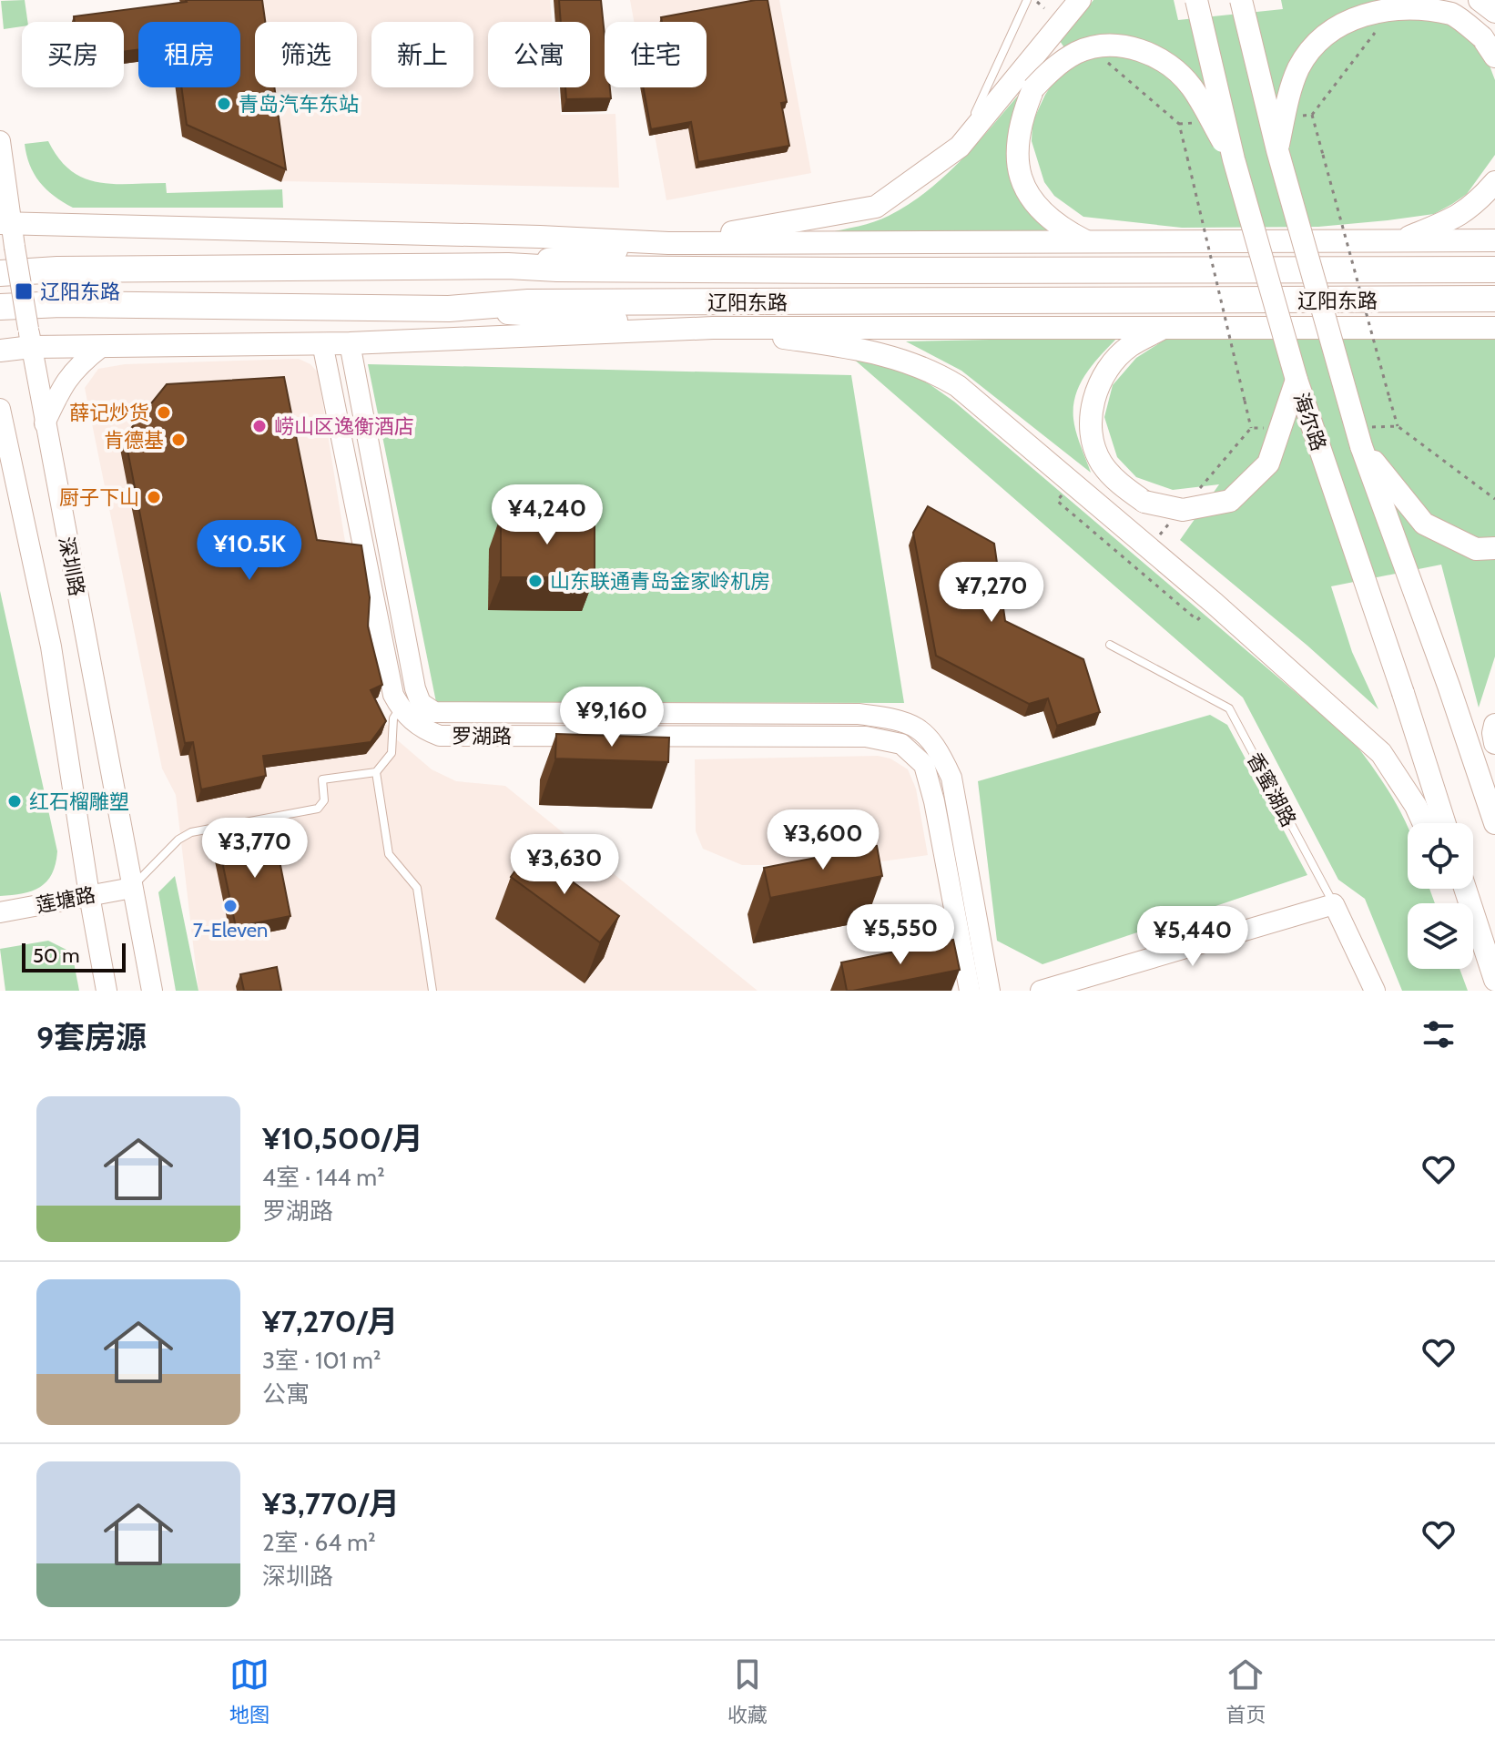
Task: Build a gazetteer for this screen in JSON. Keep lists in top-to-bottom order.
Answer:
{
  "streets": {
    "highway": ["辽阳东路"],
    "main road": ["海尔路"],
    "street": [
      "深圳路",
      "罗湖路",
      "香蜜湖路",
      "莲塘路"
    ]
  },
  "crossings": [
    ["辽阳东路", "深圳路"],
    ["深圳路", "莲塘路"]
  ],
  "places": {
    "other": [
      "青岛汽车东站",
      "薛记炒货",
      "崂山区逸衡酒店",
      "肯德基",
      "厨子下山",
      "山东联通青岛金家岭机房",
      "红石榴雕塑",
      "7-Eleven"
    ],
    "transit": ["辽阳东路"]
  },
  "scale_bar": "50 m",
  "page": {
    "chip": [
      "买房",
      "租房",
      "筛选",
      "新上",
      "公寓",
      "住宅"
    ],
    "price": [
      "¥4,240",
      "¥10.5K",
      "¥7,270",
      "¥9,160",
      "¥3,600",
      "¥3,770",
      "¥3,630",
      "¥5,550",
      "¥5,440"
    ],
    "scale": "50 m",
    "heading": "9套房源",
    "list": [
      {
        "name": "¥10,500/月",
        "note": "4室 · 144 m² · 罗湖路"
      },
      {
        "name": "¥7,270/月",
        "note": "3室 · 101 m² · 公寓"
      },
      {
        "name": "¥3,770/月",
        "note": "2室 · 64 m² · 深圳路"
      }
    ],
    "tabs": ["地图", "收藏", "首页"]
  }
}
